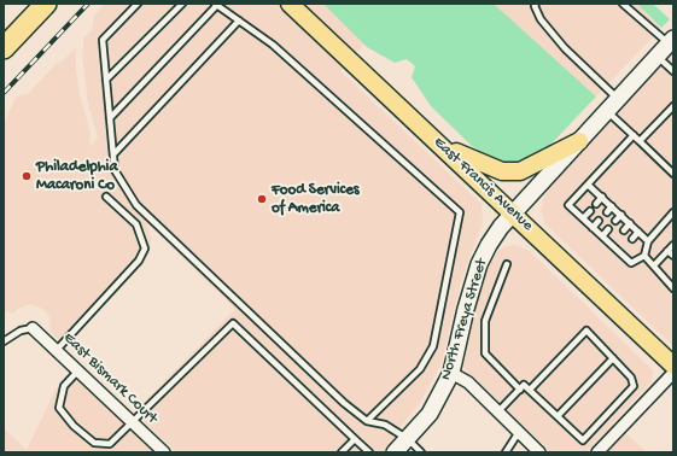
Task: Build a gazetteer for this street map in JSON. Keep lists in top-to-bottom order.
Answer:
{
  "streets": {
    "main road": ["East Francis Avenue"],
    "street": ["North Freya Street", "East Bismark Court"]
  },
  "crossings": [
    ["East Francis Avenue", "North Freya Street"]
  ],
  "places": ["Philadelphia Macaroni Co", "Food Services of America"]
}
